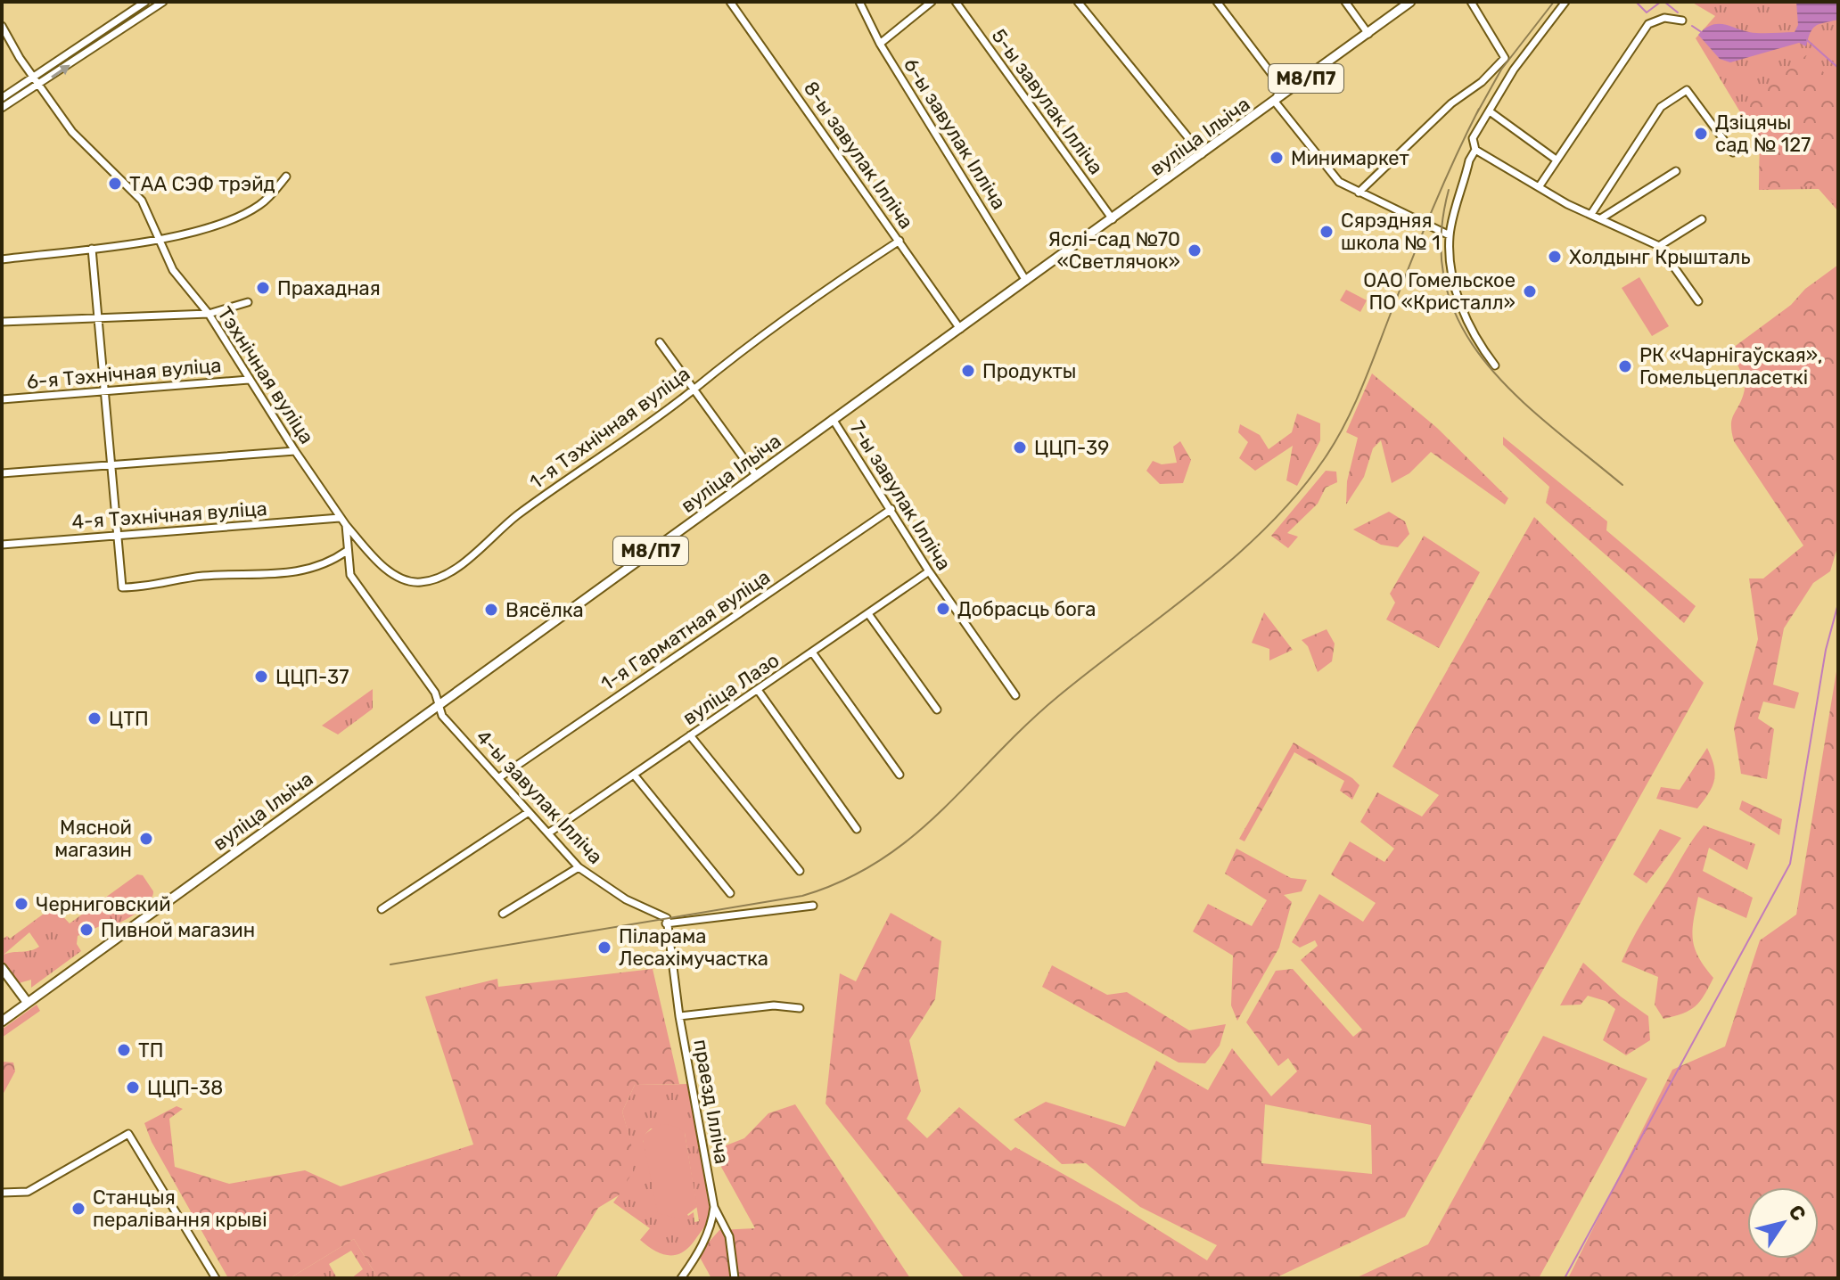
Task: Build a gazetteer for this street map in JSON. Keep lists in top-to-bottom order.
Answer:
{
  "streets": {
    "main road": ["М8/П7", "вуліца Ільіча"],
    "street": [
      "5-ы завулак Ілліча",
      "6-ы завулак Ілліча",
      "8-ы завулак Ілліча",
      "6-я Тэхнічная вуліца",
      "Тэхнічная вуліца",
      "1-я Тэхнічная вуліца",
      "7-ы завулак Ілліча",
      "4-я Тэхнічная вуліца",
      "1-я Гарматная вуліца",
      "вуліца Лазо",
      "4-ы завулак Ілліча",
      "праезд Ілліча"
    ]
  },
  "crossings": [
    ["5-ы завулак Ілліча", "вуліца Ільіча"],
    ["6-ы завулак Ілліча", "вуліца Ільіча"],
    ["вуліца Ільіча", "8-ы завулак Ілліча"],
    ["вуліца Ільіча", "7-ы завулак Ілліча"],
    ["вуліца Ільіча", "4-ы завулак Ілліча"],
    ["8-ы завулак Ілліча", "1-я Тэхнічная вуліца"],
    ["6-я Тэхнічная вуліца", "Тэхнічная вуліца"],
    ["Тэхнічная вуліца", "1-я Тэхнічная вуліца"],
    ["Тэхнічная вуліца", "4-я Тэхнічная вуліца"],
    ["7-ы завулак Ілліча", "1-я Гарматная вуліца"],
    ["7-ы завулак Ілліча", "вуліца Лазо"],
    ["1-я Гарматная вуліца", "4-ы завулак Ілліча"],
    ["вуліца Лазо", "4-ы завулак Ілліча"],
    ["4-ы завулак Ілліча", "праезд Ілліча"]
  ],
  "places": [
    "Дзіцячы сад № 127",
    "Минимаркет",
    "ТАА СЭФ трэйд",
    "Сярэдняя школа № 1",
    "Яслі-сад №70 «Светлячок»",
    "Холдынг Крышталь",
    "Прахадная",
    "ОАО Гомельское ПО «Кристалл»",
    "РК «Чарнігаўская», Гомельцепласеткі",
    "Продукты",
    "ЦЦП-39",
    "Добрасць бога",
    "Вясёлка",
    "ЦЦП-37",
    "ЦТП",
    "Мясной магазин",
    "Черниговский",
    "Пивной магазин",
    "Піларама Лесахімучастка",
    "ТП",
    "ЦЦП-38",
    "Станцыя пералівання крыві"
  ],
  "north": "top right"
}
